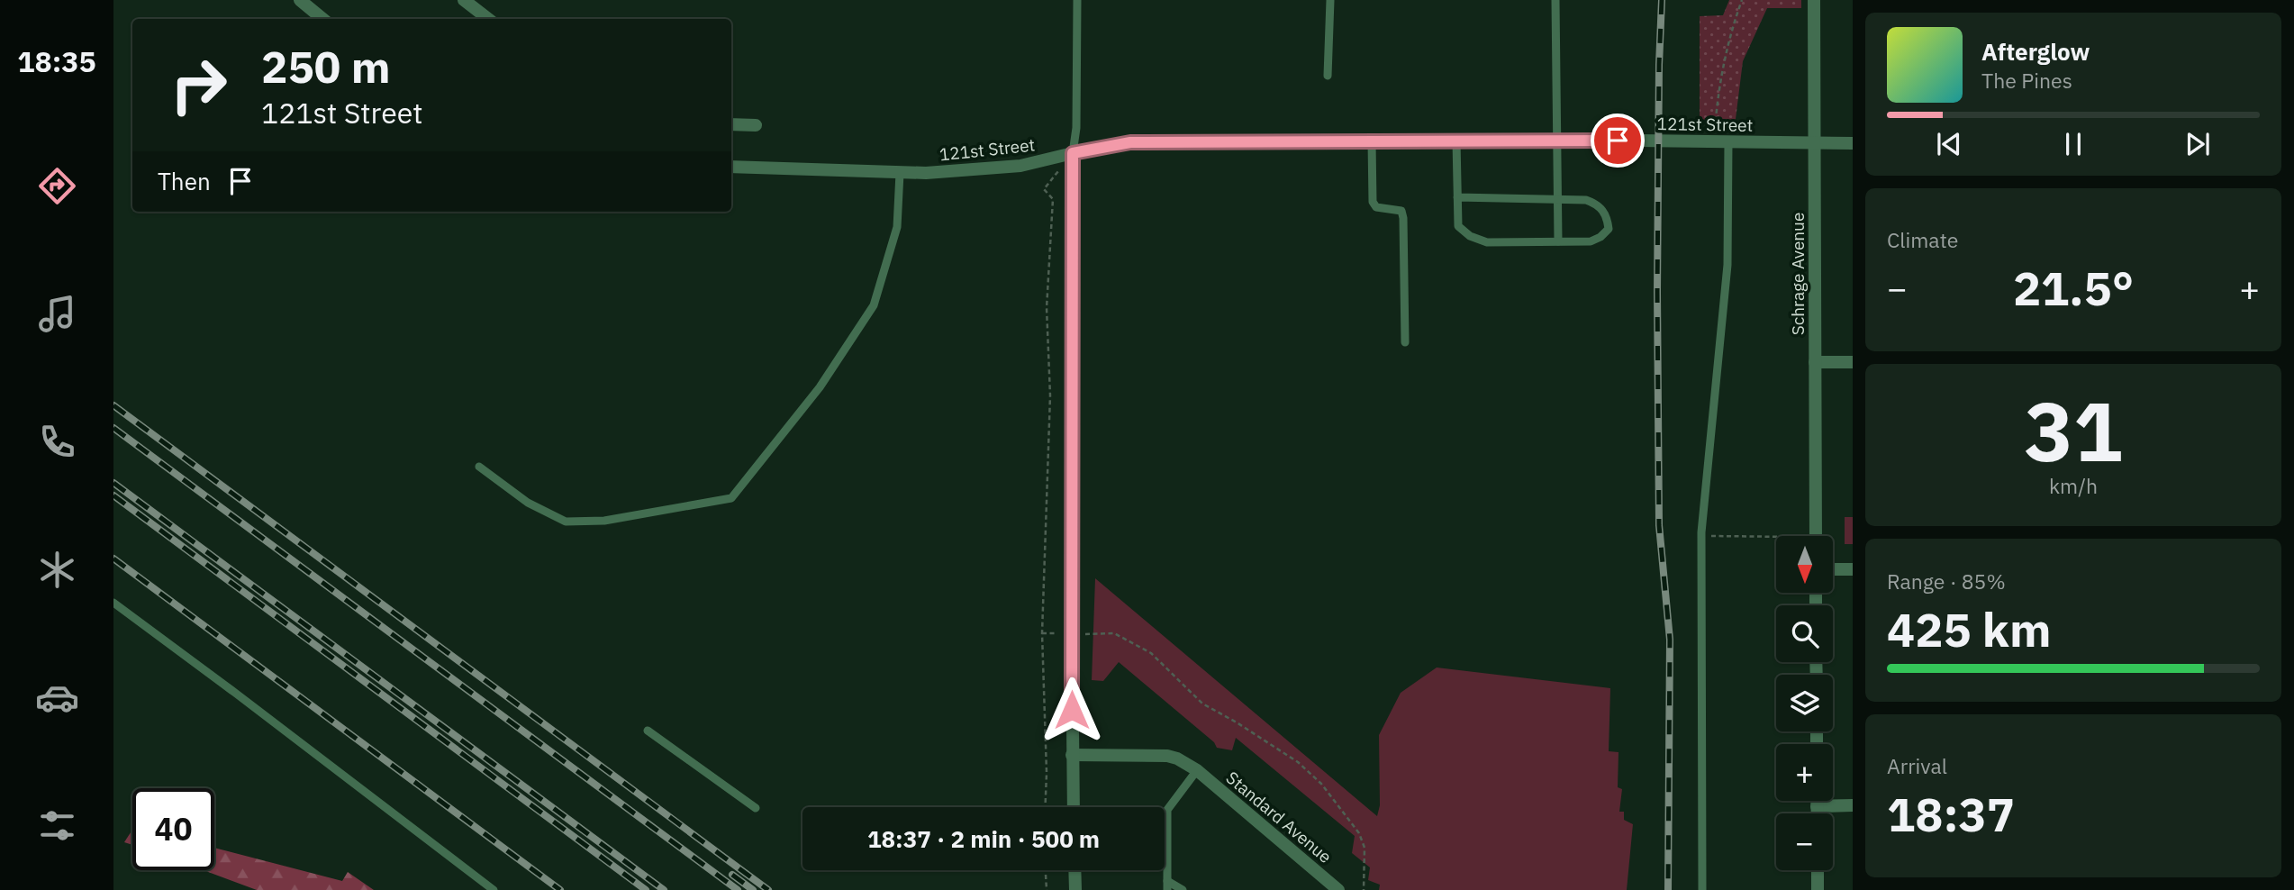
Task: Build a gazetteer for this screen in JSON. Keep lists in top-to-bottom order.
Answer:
{
  "streets": {
    "street": ["121st Street", "Schrage Avenue", "Standard Avenue"]
  },
  "crossings": [
    ["121st Street", "Schrage Avenue"]
  ],
  "north": "bottom",
  "page": {
    "tabs": "18:35",
    "turn": ["250 m", "121st Street"],
    "song": ["Afterglow", "The Pines"],
    "then": "Then",
    "tile": [
      "Climate",
      ["31", "km/h"],
      ["Range · 85%", "425 km"],
      ["Arrival", "18:37"]
    ],
    "heat": ["−", "21.5°", "+"],
    "map_buttons": ["+", "−"],
    "limit": "40",
    "trip": "18:37 · 2 min · 500 m"
  }
}
